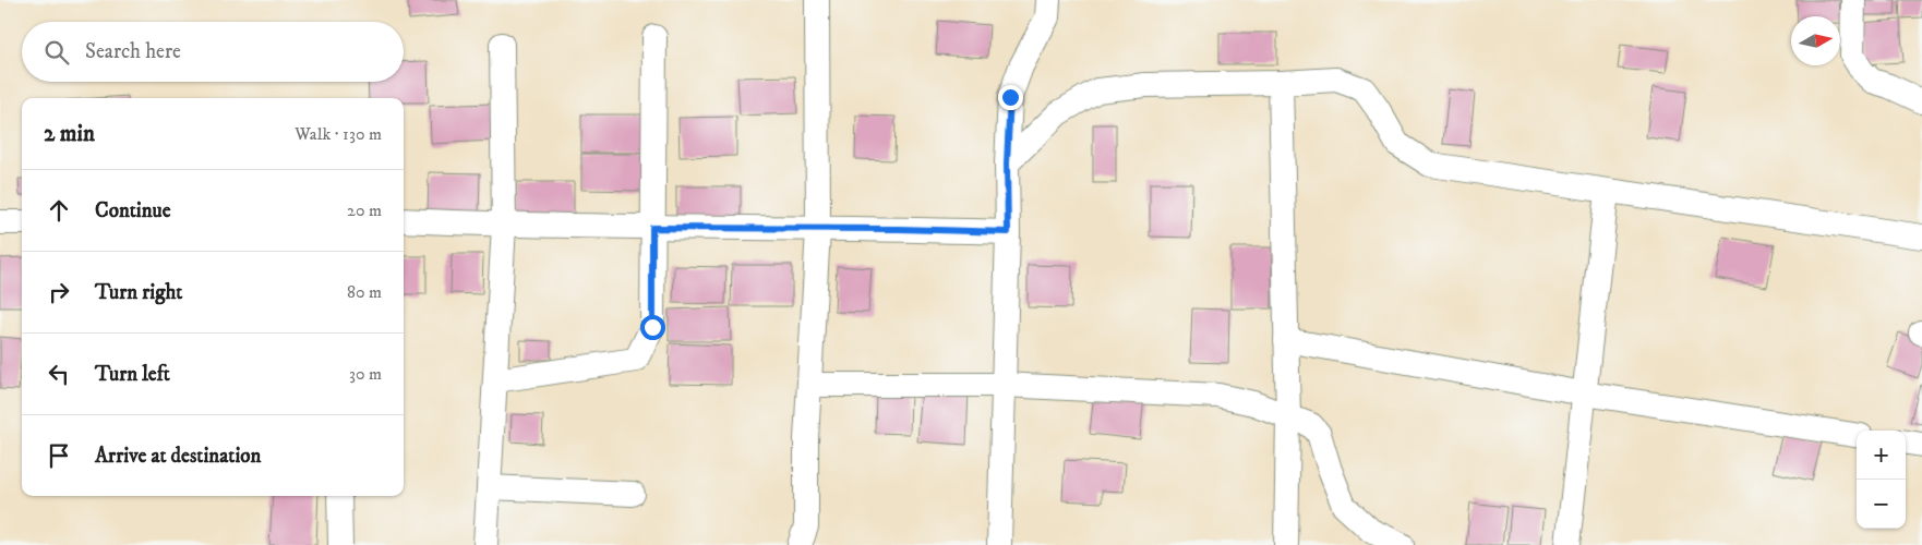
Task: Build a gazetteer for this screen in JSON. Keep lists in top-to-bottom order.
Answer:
{
  "north": "right",
  "page": {
    "search": "Search here",
    "heading": ["2 min", "Walk · 130 m"],
    "list": [
      ["Continue", "20 m"],
      ["Turn right", "80 m"],
      ["Turn left", "30 m"],
      "Arrive at destination"
    ],
    "map_buttons": ["+", "−"]
  }
}
